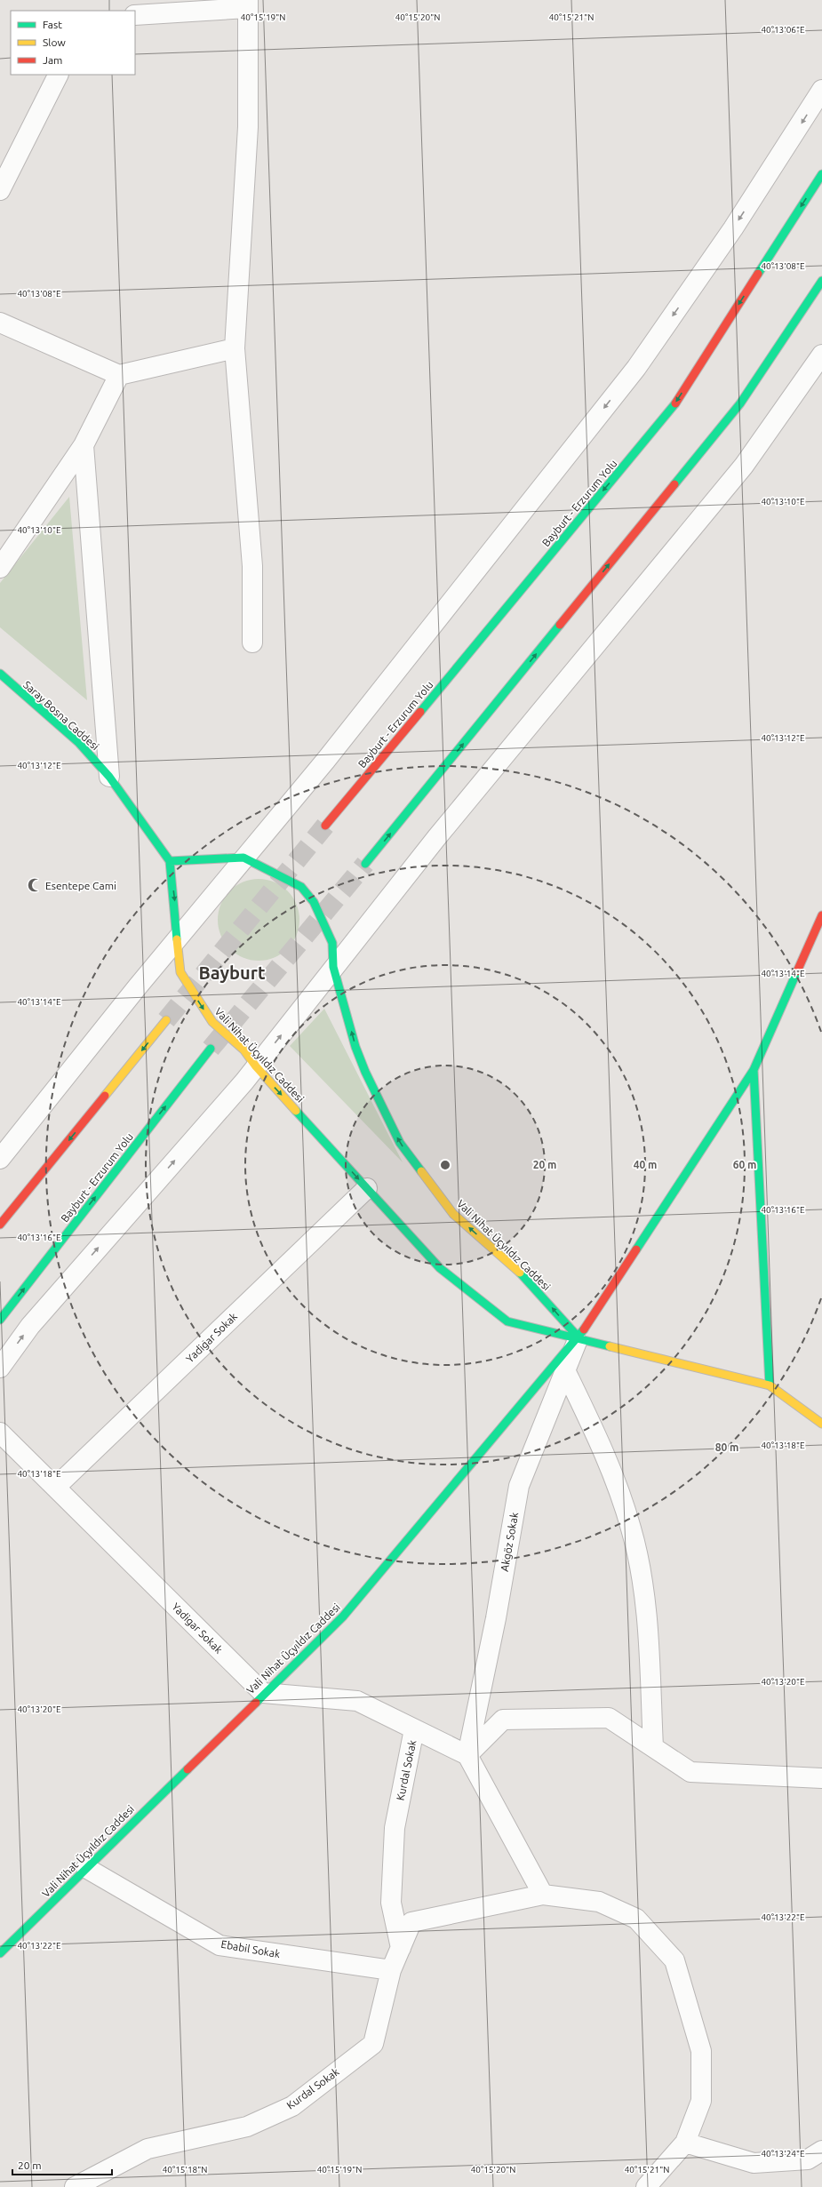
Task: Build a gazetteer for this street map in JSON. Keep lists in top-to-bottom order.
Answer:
{
  "streets": {
    "main road": ["Bayburt - Erzurum Yolu", "Saray Bosna Caddesi", "Vali Nihat Üçyıldız Caddesi"],
    "street": [
      "Yadigar Sokak",
      "Akgöz Sokak",
      "Kurdal Sokak",
      "Ebabil Sokak"
    ]
  },
  "crossings": [
    ["Saray Bosna Caddesi", "Vali Nihat Üçyıldız Caddesi"],
    ["Vali Nihat Üçyıldız Caddesi", "Yadigar Sokak"],
    ["Vali Nihat Üçyıldız Caddesi", "Akgöz Sokak"],
    ["Vali Nihat Üçyıldız Caddesi", "Kurdal Sokak"],
    ["Vali Nihat Üçyıldız Caddesi", "Ebabil Sokak"],
    ["Yadigar Sokak", "Kurdal Sokak"],
    ["Kurdal Sokak", "Ebabil Sokak"]
  ],
  "districts": ["Bayburt"],
  "places": {
    "mosque": ["Esentepe Cami"]
  },
  "legend": ["Fast", "Slow", "Jam"],
  "scale_bar": "20 m",
  "coordinates": [
    "40°15'19\"N",
    "40°15'20\"N",
    "40°15'21\"N",
    "40°13'06\"E",
    "40°13'08\"E",
    "40°13'10\"E",
    "40°13'12\"E",
    "40°13'14\"E",
    "40°13'16\"E",
    "40°13'18\"E",
    "40°13'20\"E",
    "40°13'22\"E",
    "40°13'24\"E",
    "40°15'18\"N"
  ],
  "rings": [
    "20 m",
    "40 m",
    "60 m",
    "80 m"
  ]
}
